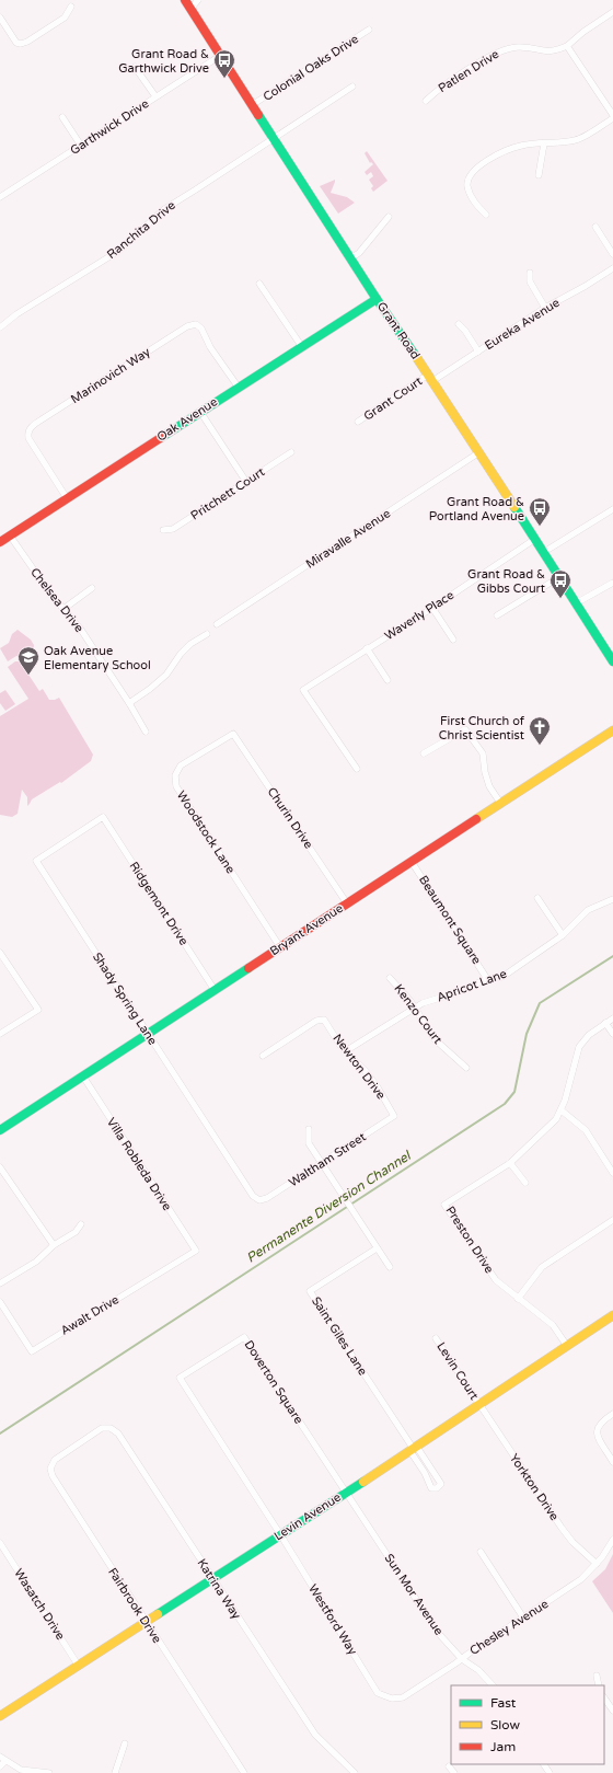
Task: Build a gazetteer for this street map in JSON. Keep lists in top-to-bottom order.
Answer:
{
  "streets": {
    "street": [
      "Colonial Oaks Drive",
      "Patlen Drive",
      "Garthwick Drive",
      "Ranchita Drive",
      "Eureka Avenue",
      "Grant Road",
      "Marinovich Way",
      "Grant Court",
      "Oak Avenue",
      "Pritchett Court",
      "Miravalle Avenue",
      "Chelsea Drive",
      "Waverly Place",
      "Churin Drive",
      "Woodstock Lane",
      "Ridgemont Drive",
      "Beaumont Square",
      "Bryant Avenue",
      "Apricot Lane",
      "Shady Spring Lane",
      "Kenzo Court",
      "Newton Drive",
      "Waltham Street",
      "Villa Robleda Drive",
      "Preston Drive",
      "Awalt Drive",
      "Saint Giles Lane",
      "Levin Court",
      "Doverton Square",
      "Yorkton Drive",
      "Levin Avenue",
      "Katrina Way",
      "Sun Mor Avenue",
      "Wasatch Drive",
      "Fairbrook Drive",
      "Westford Way",
      "Chesley Avenue"
    ]
  },
  "crossings": [
    ["Colonial Oaks Drive", "Grant Road"],
    ["Garthwick Drive", "Grant Road"],
    ["Ranchita Drive", "Grant Road"],
    ["Eureka Avenue", "Grant Road"],
    ["Eureka Avenue", "Grant Court"],
    ["Grant Road", "Grant Court"],
    ["Grant Road", "Oak Avenue"],
    ["Grant Road", "Miravalle Avenue"],
    ["Grant Road", "Waverly Place"],
    ["Marinovich Way", "Oak Avenue"],
    ["Oak Avenue", "Chelsea Drive"],
    ["Churin Drive", "Woodstock Lane"],
    ["Churin Drive", "Bryant Avenue"],
    ["Woodstock Lane", "Bryant Avenue"],
    ["Ridgemont Drive", "Bryant Avenue"],
    ["Ridgemont Drive", "Shady Spring Lane"],
    ["Beaumont Square", "Bryant Avenue"],
    ["Beaumont Square", "Apricot Lane"],
    ["Bryant Avenue", "Shady Spring Lane"],
    ["Bryant Avenue", "Villa Robleda Drive"],
    ["Apricot Lane", "Kenzo Court"],
    ["Apricot Lane", "Newton Drive"],
    ["Shady Spring Lane", "Waltham Street"],
    ["Newton Drive", "Waltham Street"],
    ["Villa Robleda Drive", "Awalt Drive"],
    ["Preston Drive", "Levin Avenue"],
    ["Saint Giles Lane", "Levin Avenue"],
    ["Levin Court", "Yorkton Drive"],
    ["Levin Court", "Levin Avenue"],
    ["Doverton Square", "Levin Avenue"],
    ["Doverton Square", "Sun Mor Avenue"],
    ["Doverton Square", "Westford Way"],
    ["Yorkton Drive", "Levin Avenue"],
    ["Yorkton Drive", "Chesley Avenue"],
    ["Levin Avenue", "Katrina Way"],
    ["Levin Avenue", "Sun Mor Avenue"],
    ["Levin Avenue", "Wasatch Drive"],
    ["Levin Avenue", "Fairbrook Drive"],
    ["Levin Avenue", "Westford Way"],
    ["Katrina Way", "Fairbrook Drive"],
    ["Sun Mor Avenue", "Chesley Avenue"],
    ["Westford Way", "Chesley Avenue"]
  ],
  "water": ["Permanente Diversion Channel"],
  "places": {
    "bus stop": ["Grant Road & Garthwick Drive", "Grant Road & Portland Avenue", "Grant Road & Gibbs Court"],
    "school or university": ["Oak Avenue Elementary School"],
    "church": ["First Church of Christ Scientist"]
  },
  "legend": ["Fast", "Slow", "Jam"]
}
